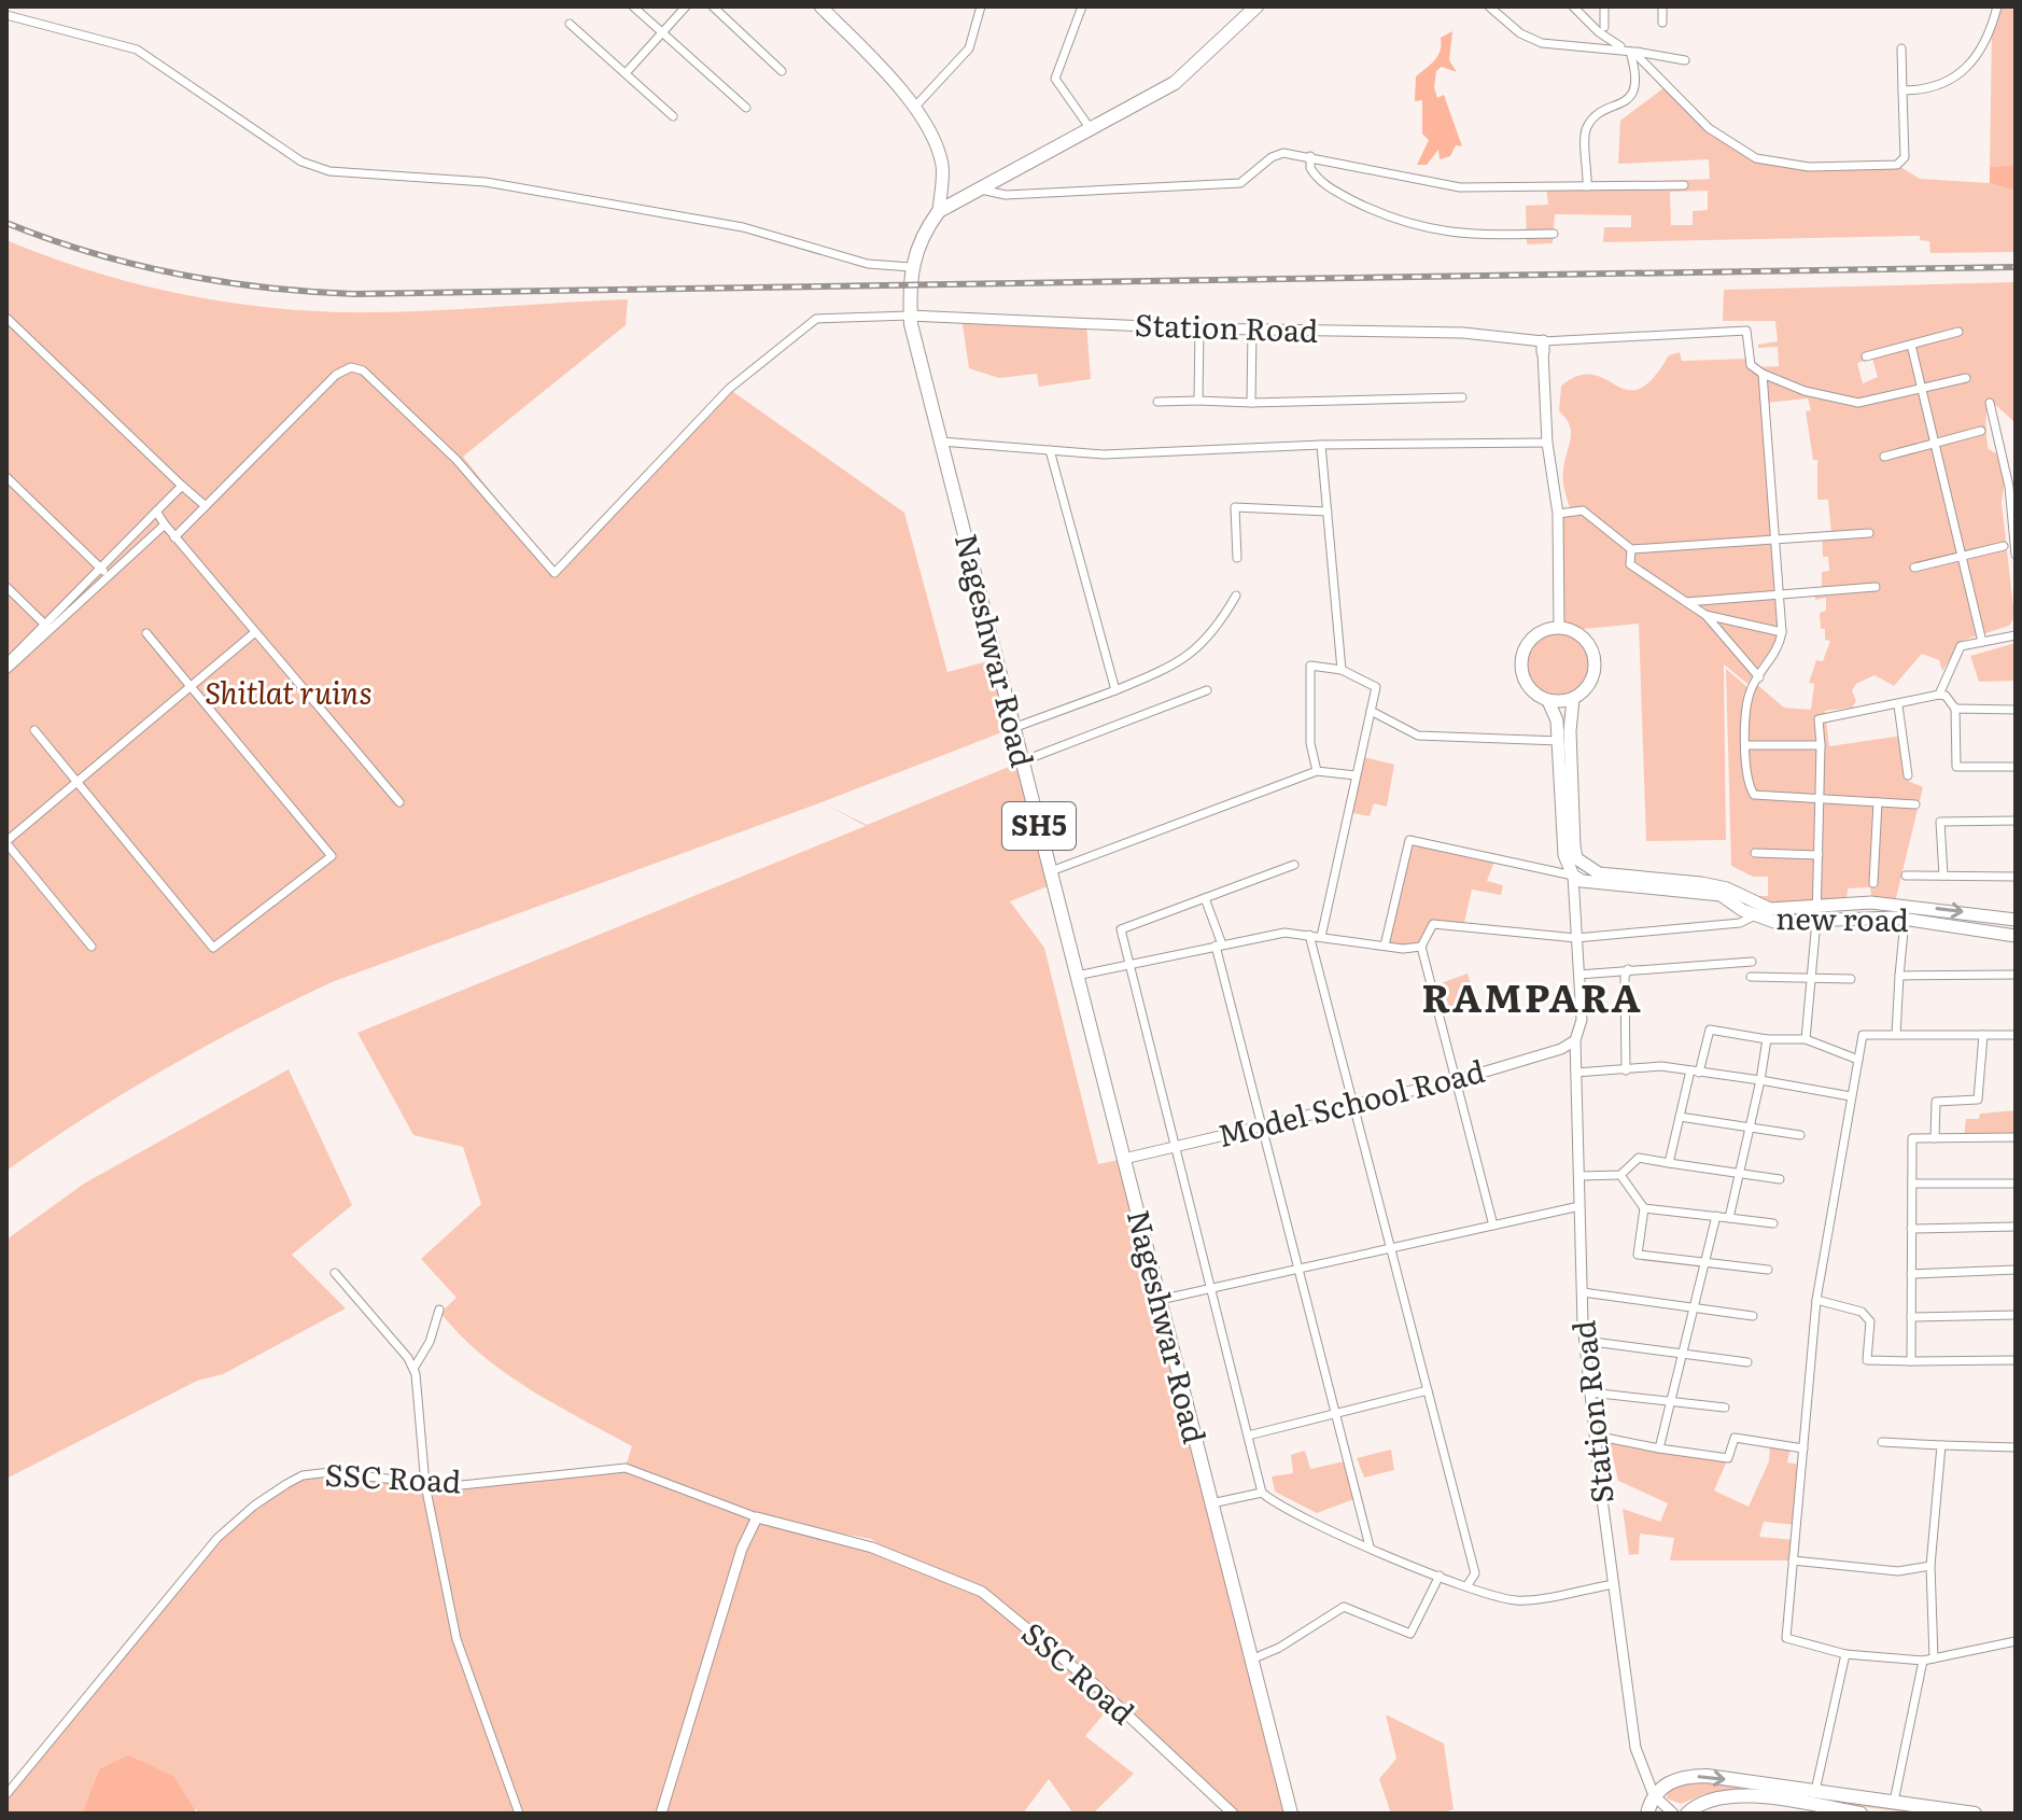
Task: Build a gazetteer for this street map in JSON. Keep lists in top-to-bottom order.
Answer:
{
  "streets": {
    "main road": ["Nageshwar Road", "SH5", "new road"],
    "street": ["Station Road", "Model School Road", "SSC Road"]
  },
  "crossings": [
    ["Station Road", "Nageshwar Road"],
    ["Station Road", "Model School Road"],
    ["Nageshwar Road", "Model School Road"]
  ],
  "districts": ["RAMPARA"],
  "parks": ["Shitlat ruins"]
}
